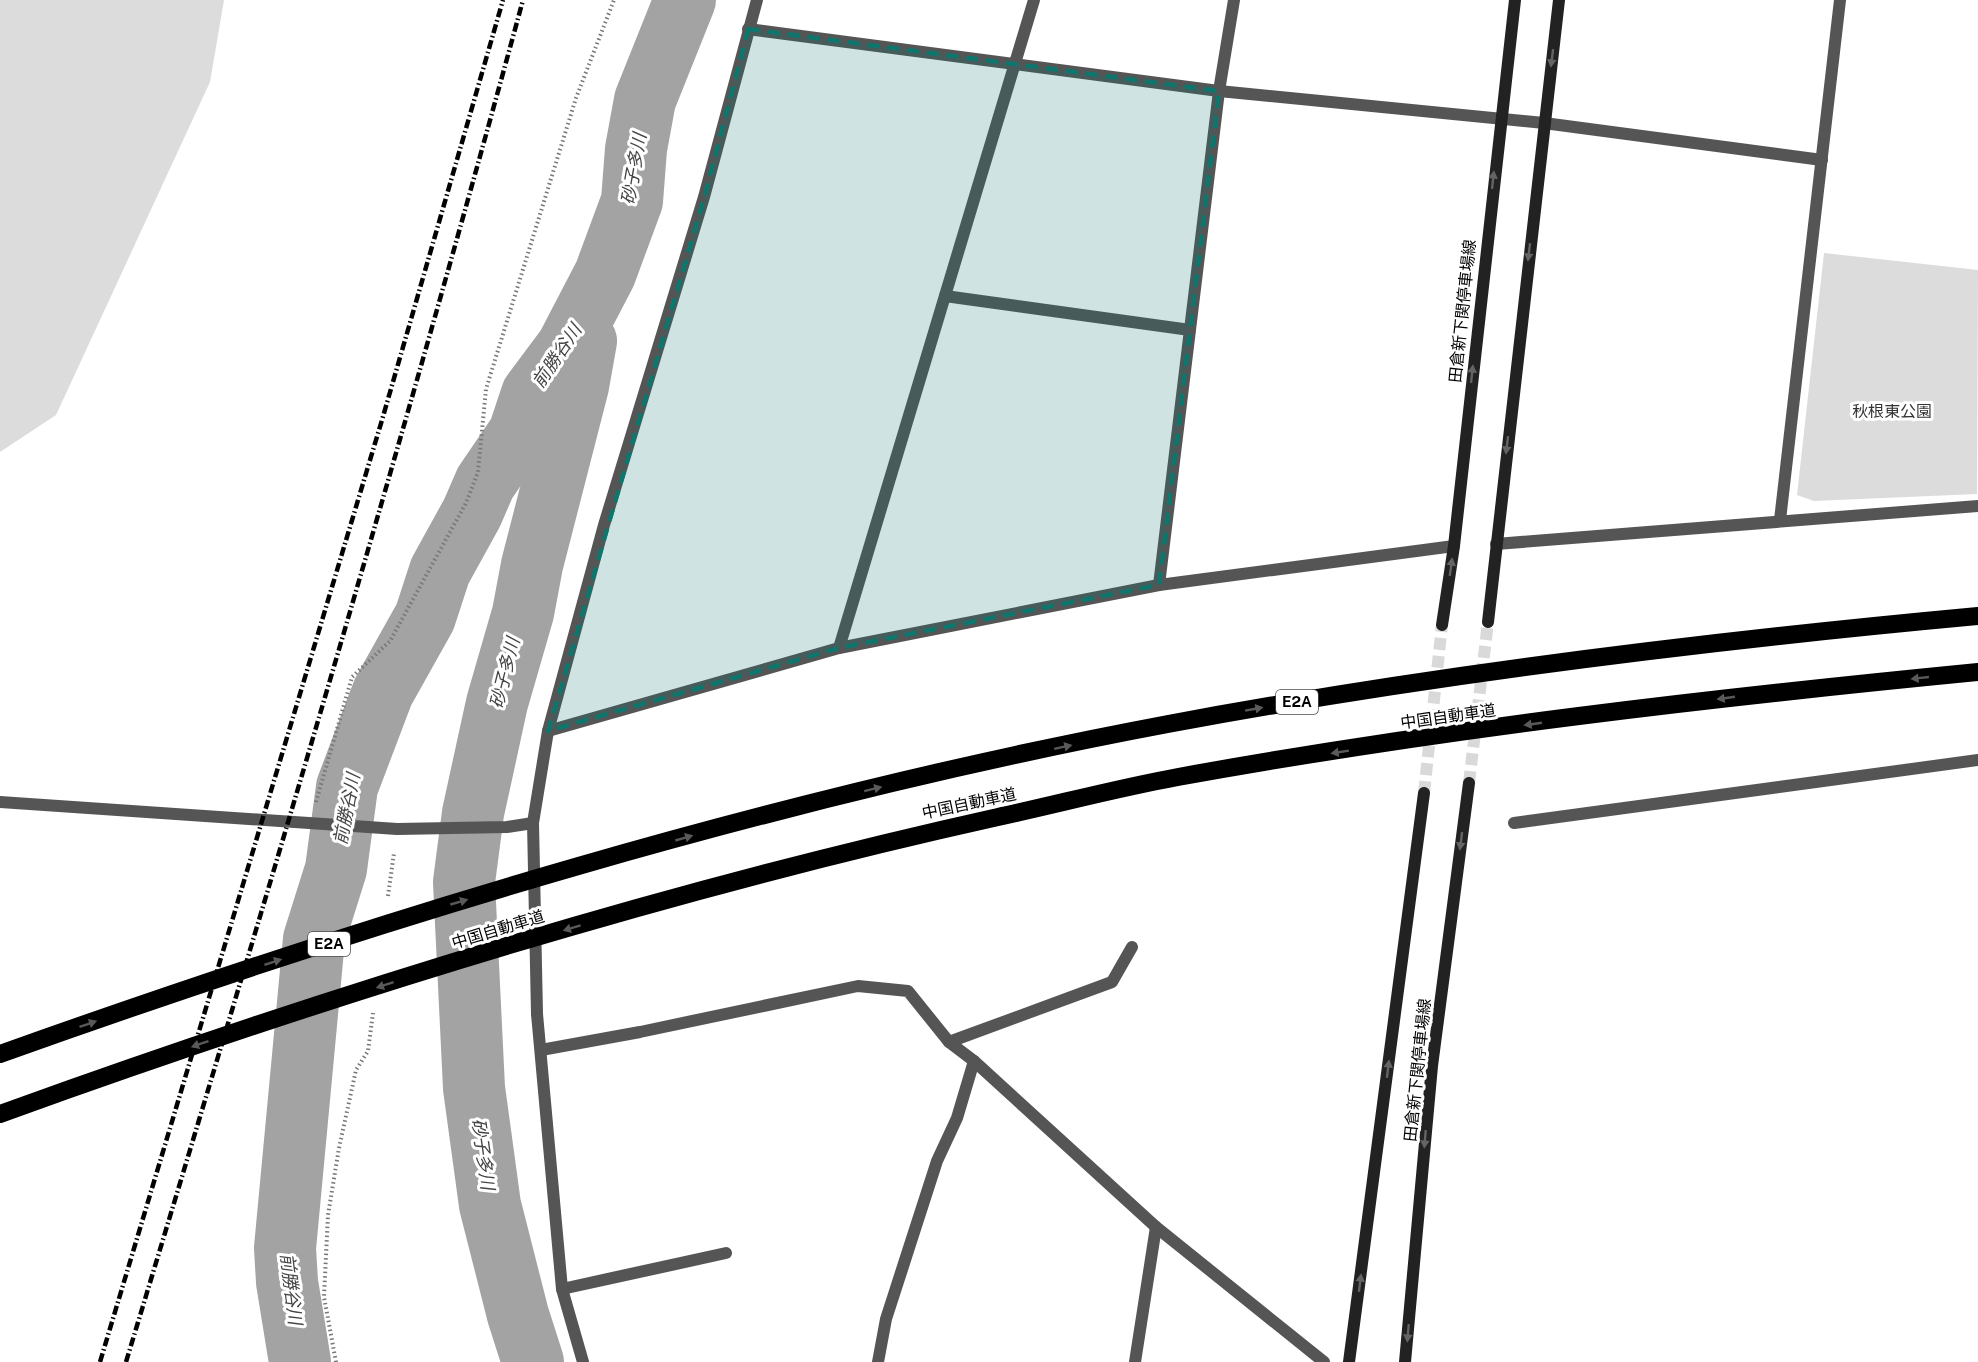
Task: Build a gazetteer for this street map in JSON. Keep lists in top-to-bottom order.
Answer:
{
  "streets": {
    "highway": ["E2A", "中国自動車道"],
    "main road": ["田倉新下関停車場線"]
  },
  "water": ["砂子多川", "前勝谷川"],
  "parks": ["秋根東公園"]
}
